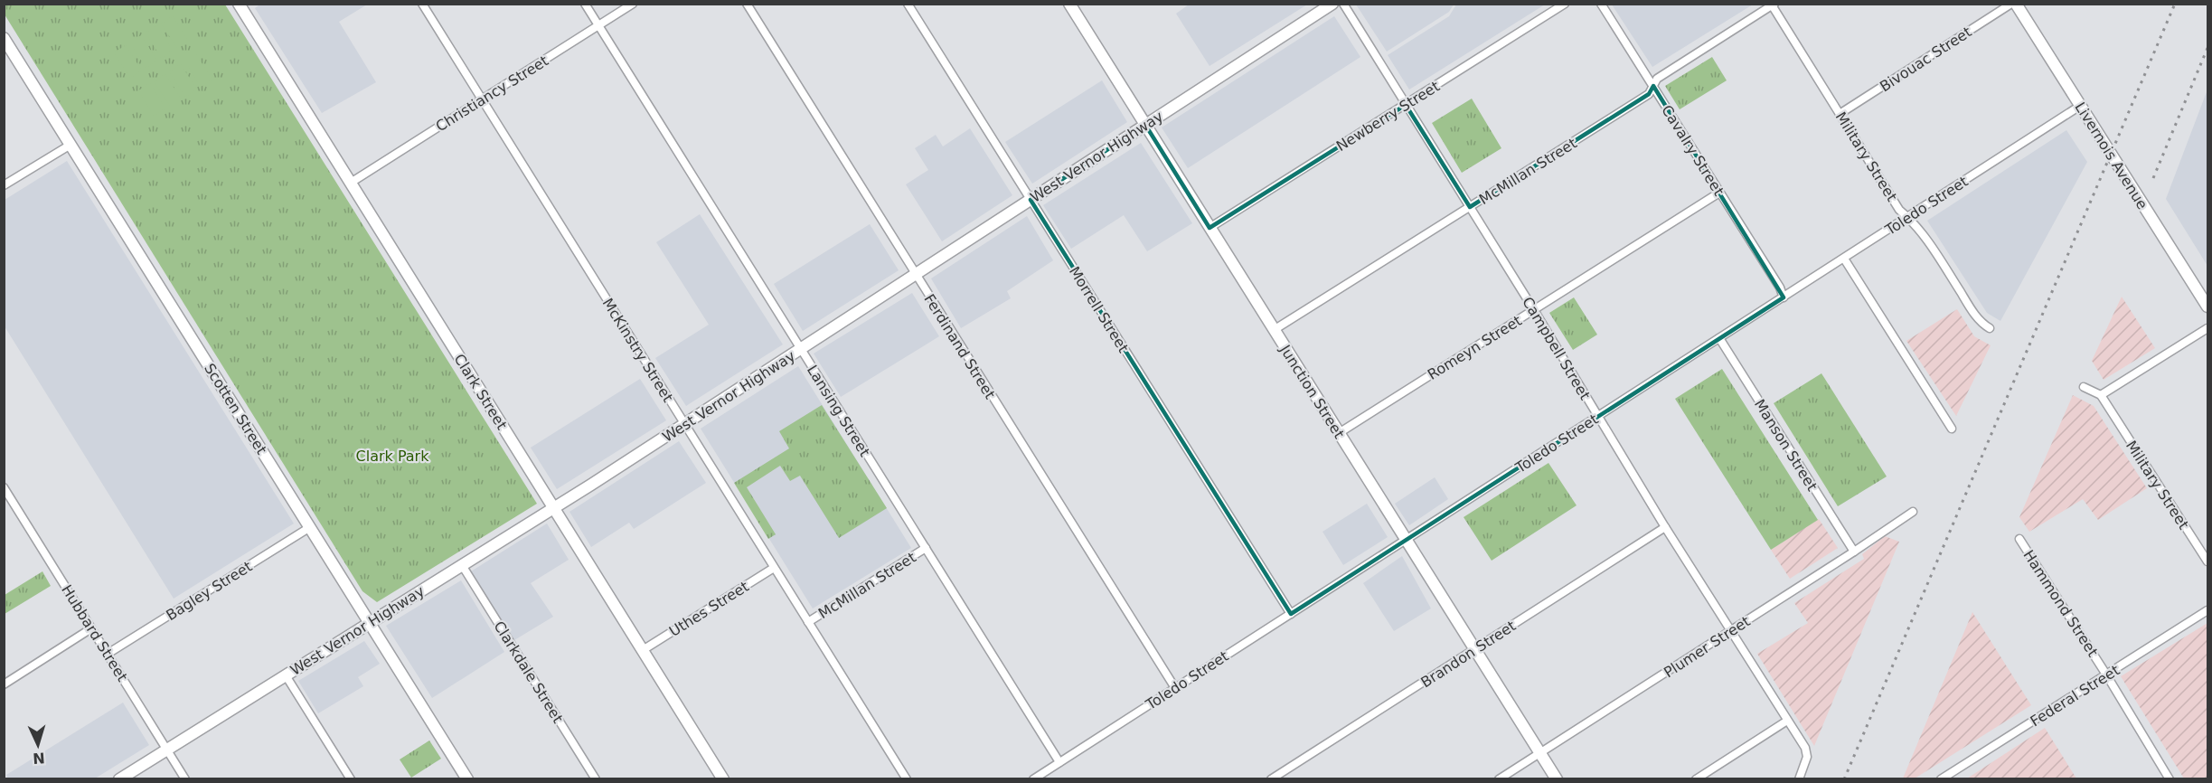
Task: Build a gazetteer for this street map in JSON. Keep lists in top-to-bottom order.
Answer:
{
  "streets": {
    "street": [
      "Bivouac Street",
      "Christiancy Street",
      "Newberry Street",
      "Cavalry Street",
      "Livernois Avenue",
      "West Vernor Highway",
      "Military Street",
      "McMillan Street",
      "Toledo Street",
      "Morrell Street",
      "Ferdinand Street",
      "Romeyn Street",
      "Campbell Street",
      "McKinstry Street",
      "Clark Street",
      "Junction Street",
      "Scotten Street",
      "Lansing Street",
      "Manson Street",
      "Bagley Street",
      "Hammond Street",
      "Uthes Street",
      "Hubbard Street",
      "Plumer Street",
      "Brandon Street",
      "Clarkdale Street",
      "Federal Street"
    ]
  },
  "crossings": [
    ["Bivouac Street", "Military Street"],
    ["Christiancy Street", "McKinstry Street"],
    ["Christiancy Street", "Clark Street"],
    ["Christiancy Street", "Lansing Street"],
    ["Newberry Street", "Campbell Street"],
    ["Newberry Street", "Junction Street"],
    ["Cavalry Street", "McMillan Street"],
    ["Cavalry Street", "Toledo Street"],
    ["Cavalry Street", "Romeyn Street"],
    ["Livernois Avenue", "Toledo Street"],
    ["West Vernor Highway", "Morrell Street"],
    ["West Vernor Highway", "Ferdinand Street"],
    ["West Vernor Highway", "McKinstry Street"],
    ["West Vernor Highway", "Clark Street"],
    ["West Vernor Highway", "Junction Street"],
    ["West Vernor Highway", "Scotten Street"],
    ["West Vernor Highway", "Lansing Street"],
    ["West Vernor Highway", "Hubbard Street"],
    ["West Vernor Highway", "Clarkdale Street"],
    ["Military Street", "McMillan Street"],
    ["Military Street", "Toledo Street"],
    ["McMillan Street", "Campbell Street"],
    ["McMillan Street", "McKinstry Street"],
    ["McMillan Street", "Junction Street"],
    ["McMillan Street", "Lansing Street"],
    ["Toledo Street", "Morrell Street"],
    ["Toledo Street", "Ferdinand Street"],
    ["Toledo Street", "Campbell Street"],
    ["Toledo Street", "Junction Street"],
    ["Toledo Street", "Lansing Street"],
    ["Toledo Street", "Manson Street"],
    ["Romeyn Street", "Campbell Street"],
    ["Romeyn Street", "Junction Street"],
    ["Campbell Street", "Plumer Street"],
    ["Campbell Street", "Brandon Street"],
    ["McKinstry Street", "Uthes Street"],
    ["Clark Street", "Uthes Street"],
    ["Junction Street", "Plumer Street"],
    ["Junction Street", "Brandon Street"],
    ["Scotten Street", "Bagley Street"],
    ["Manson Street", "Plumer Street"],
    ["Bagley Street", "Hubbard Street"],
    ["Hammond Street", "Federal Street"]
  ],
  "parks": ["Clark Park"],
  "north": "bottom"
}
